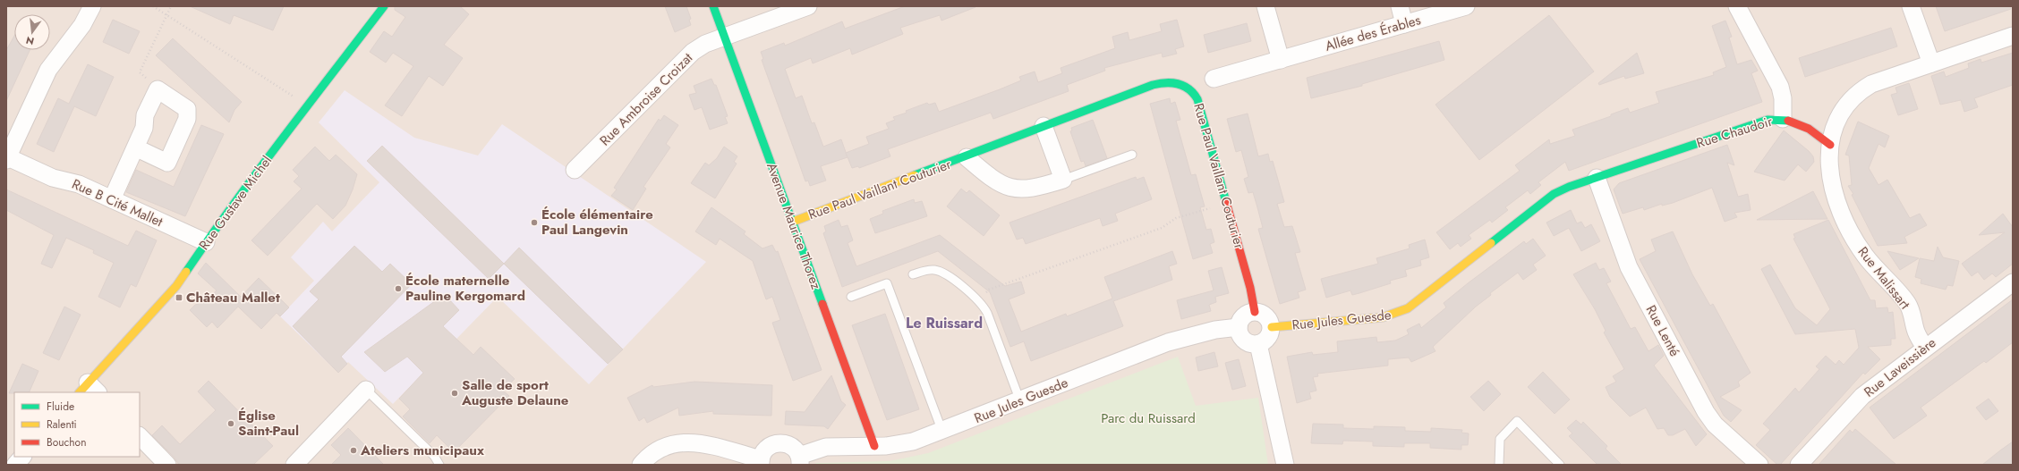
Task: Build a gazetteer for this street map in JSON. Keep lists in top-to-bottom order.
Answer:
{
  "streets": {
    "street": [
      "Allée des Érables",
      "Rue Ambroise Croizat",
      "Rue Chaudoir",
      "Rue Paul Vaillant Couturier",
      "Rue B Cité Mallet",
      "Rue Gustave Michel",
      "Avenue Maurice Thorez",
      "Rue Malissart",
      "Rue Jules Guesde",
      "Rue Lenté",
      "Rue Laveissière"
    ]
  },
  "crossings": [
    ["Rue Ambroise Croizat", "Avenue Maurice Thorez"],
    ["Rue Chaudoir", "Rue Malissart"],
    ["Rue Chaudoir", "Rue Jules Guesde"],
    ["Rue Chaudoir", "Rue Lenté"],
    ["Rue Paul Vaillant Couturier", "Avenue Maurice Thorez"],
    ["Rue Paul Vaillant Couturier", "Rue Jules Guesde"],
    ["Rue B Cité Mallet", "Rue Gustave Michel"],
    ["Avenue Maurice Thorez", "Rue Jules Guesde"],
    ["Rue Malissart", "Rue Laveissière"]
  ],
  "districts": ["Le Ruissard"],
  "parks": ["Parc du Ruissard"],
  "places": {
    "other": [
      "École élémentaire Paul Langevin",
      "École maternelle Pauline Kergomard",
      "Salle de sport Auguste Delaune",
      "Église Saint-Paul",
      "Ateliers municipaux"
    ],
    "transit": ["Château Mallet"]
  },
  "legend": ["Fluide", "Ralenti", "Bouchon"],
  "north": "bottom"
}
